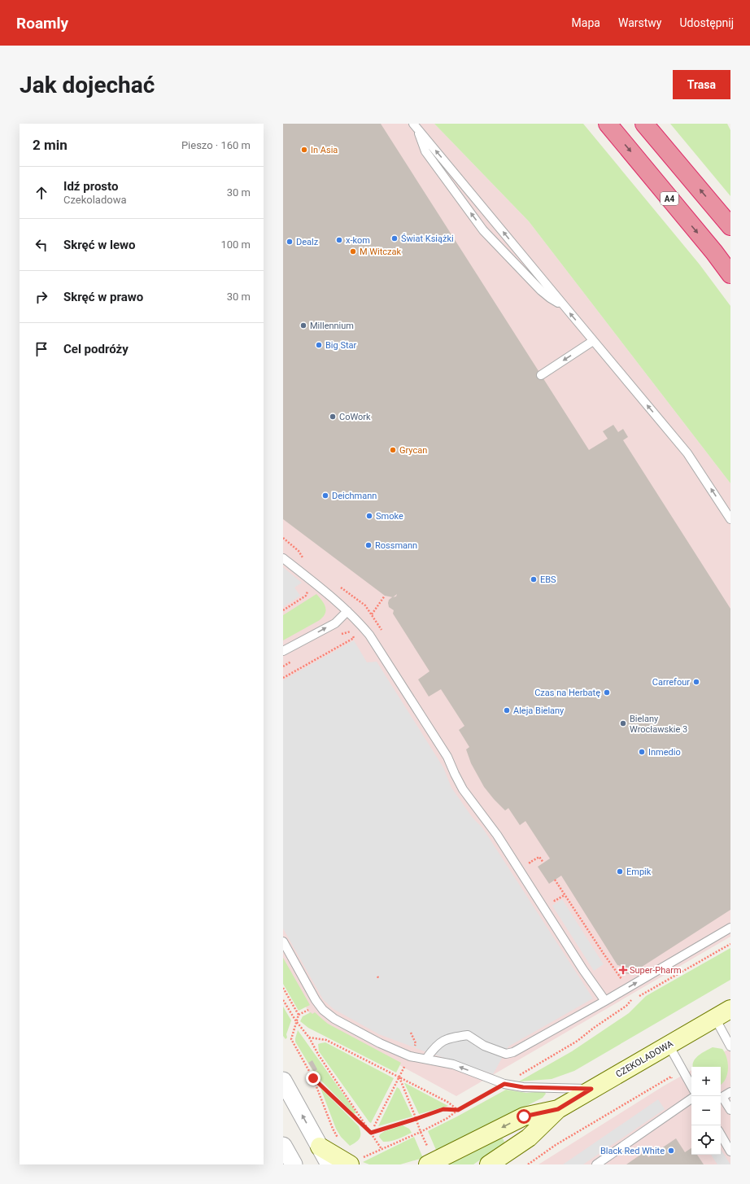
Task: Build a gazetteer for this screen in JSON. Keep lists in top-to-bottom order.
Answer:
{
  "streets": {
    "highway": ["A4"],
    "street": ["CZEKOLADOWA"]
  },
  "places": {
    "other": [
      "In Asia",
      "Świat Książki",
      "x-kom",
      "Dealz",
      "M Witczak",
      "Millennium",
      "Big Star",
      "CoWork",
      "Grycan",
      "Deichmann",
      "Smoke",
      "Rossmann",
      "EBS",
      "Carrefour",
      "Czas na Herbatę",
      "Aleja Bielany",
      "Bielany Wrocławskie 3",
      "Inmedio",
      "Empik",
      "Black Red White"
    ],
    "health": ["Super-Pharm"]
  },
  "page": {
    "header": "Roamly",
    "nav": ["Mapa", "Warstwy", "Udostępnij"],
    "buttons": "Trasa",
    "title": "Jak dojechać",
    "heading": ["2 min", "Pieszo · 160 m"],
    "list": [
      ["Idź prosto", "Czekoladowa", "30 m"],
      ["Skręć w lewo", "100 m"],
      ["Skręć w prawo", "30 m"],
      "Cel podróży"
    ],
    "map_buttons": ["+", "−"]
  }
}
